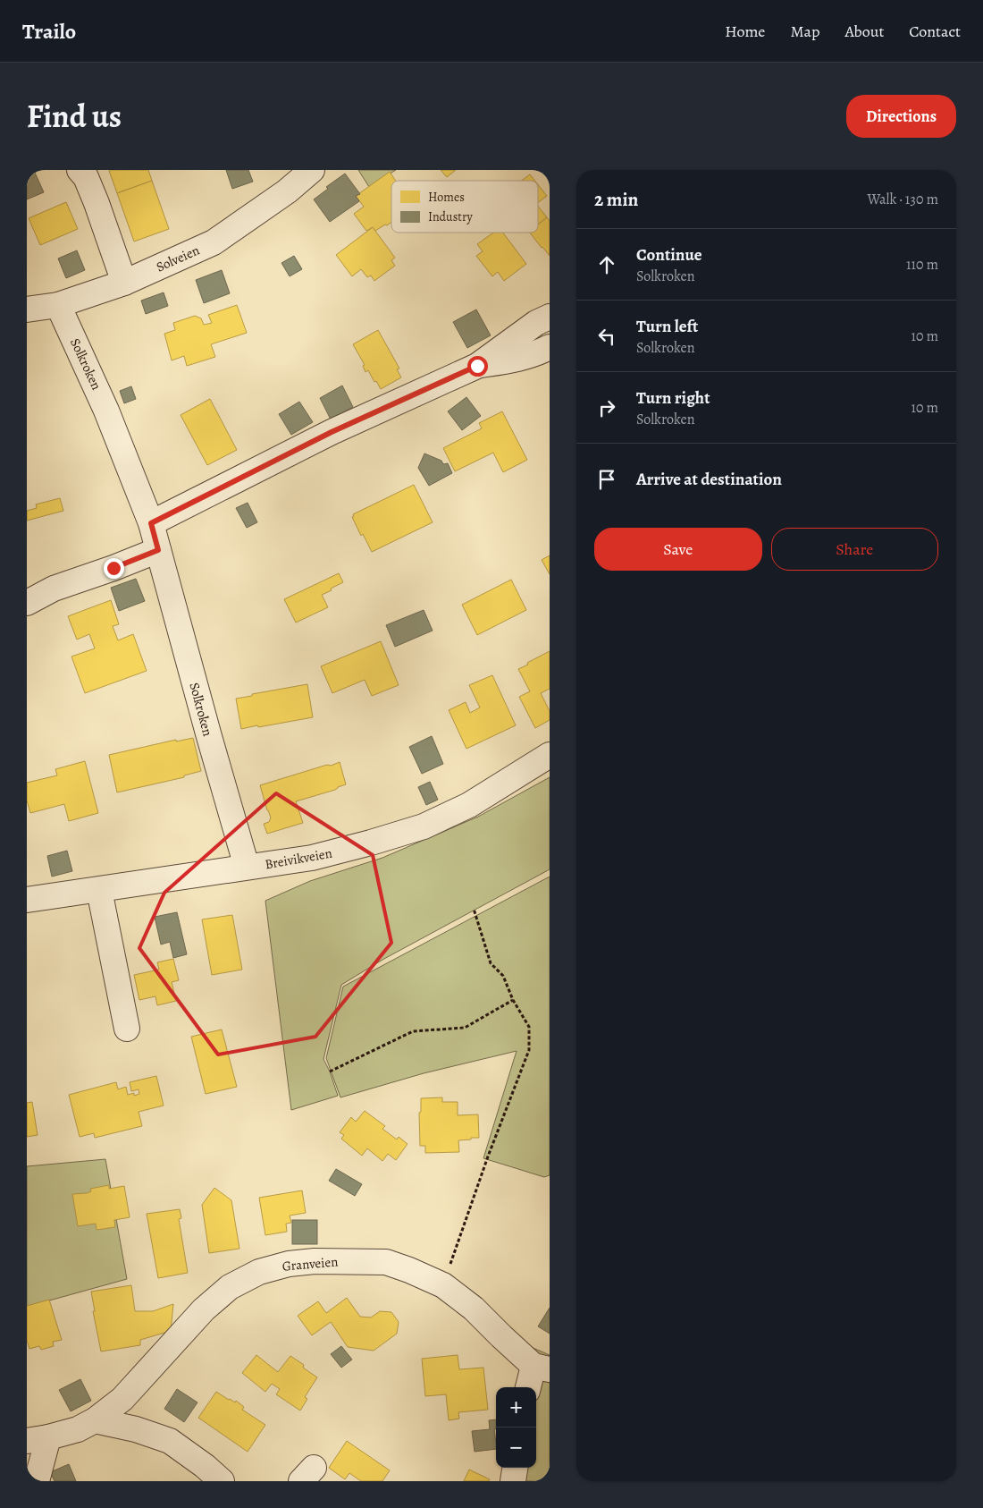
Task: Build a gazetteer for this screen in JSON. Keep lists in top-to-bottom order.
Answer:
{
  "streets": {
    "street": [
      "Solveien",
      "Solkroken",
      "Breivikveien",
      "Granveien"
    ]
  },
  "crossings": [
    ["Solveien", "Solkroken"],
    ["Solkroken", "Breivikveien"]
  ],
  "legend": ["Homes", "Industry"],
  "page": {
    "header": "Trailo",
    "nav": [
      "Home",
      "Map",
      "About",
      "Contact"
    ],
    "title": "Find us",
    "buttons": [
      "Directions",
      ["Save", "Share"]
    ],
    "heading": ["2 min", "Walk · 130 m"],
    "list": [
      ["Continue", "Solkroken", "110 m"],
      ["Turn left", "Solkroken", "10 m"],
      ["Turn right", "Solkroken", "10 m"],
      "Arrive at destination"
    ],
    "map_buttons": ["+", "−"]
  }
}
